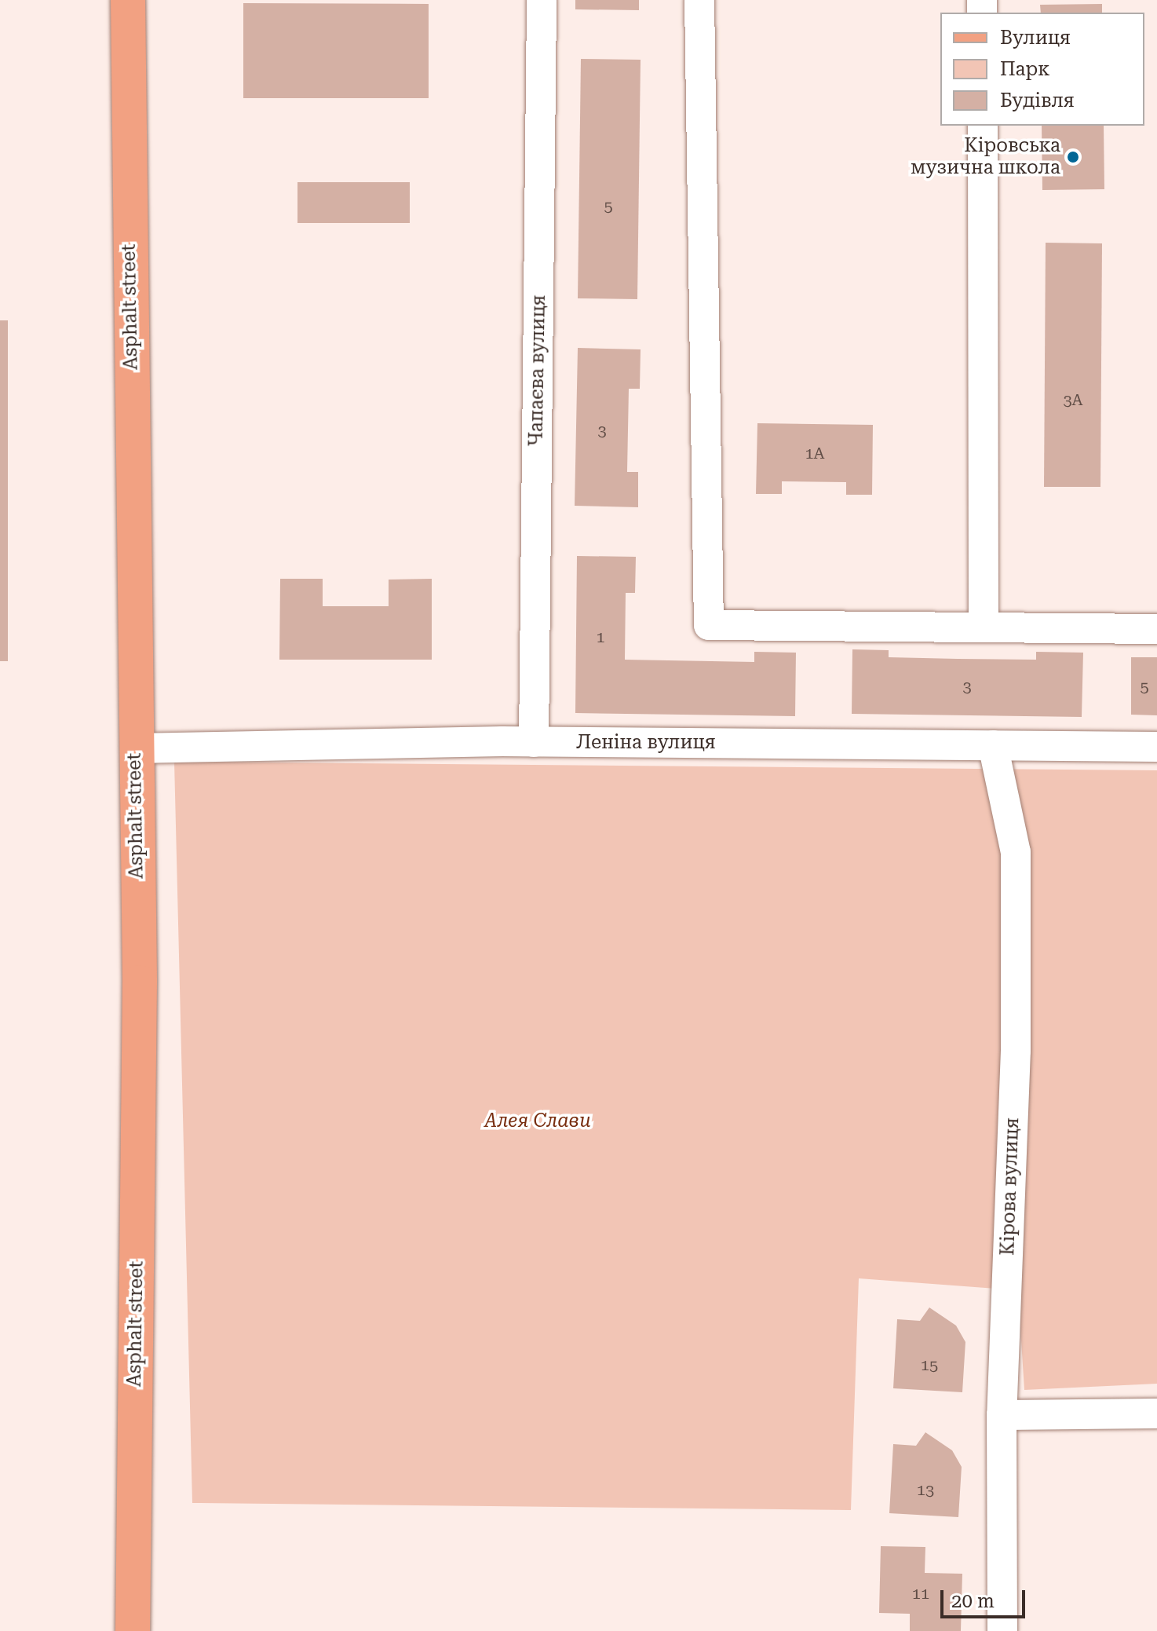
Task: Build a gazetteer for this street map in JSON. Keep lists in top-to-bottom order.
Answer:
{
  "streets": {
    "main road": ["Asphalt street"],
    "street": ["Чапаєва вулиця", "Леніна вулиця", "Кірова вулиця"]
  },
  "crossings": [
    ["Asphalt street", "Леніна вулиця"],
    ["Чапаєва вулиця", "Леніна вулиця"],
    ["Леніна вулиця", "Кірова вулиця"]
  ],
  "parks": ["Алея Слави"],
  "places": ["Кіровська музична школа"],
  "house_numbers": [
    "5",
    "3А",
    "3",
    "1А",
    "1",
    "3",
    "5",
    "15",
    "13",
    "11"
  ],
  "legend": ["Вулиця", "Парк", "Будівля"],
  "scale_bar": "20 m"
}
